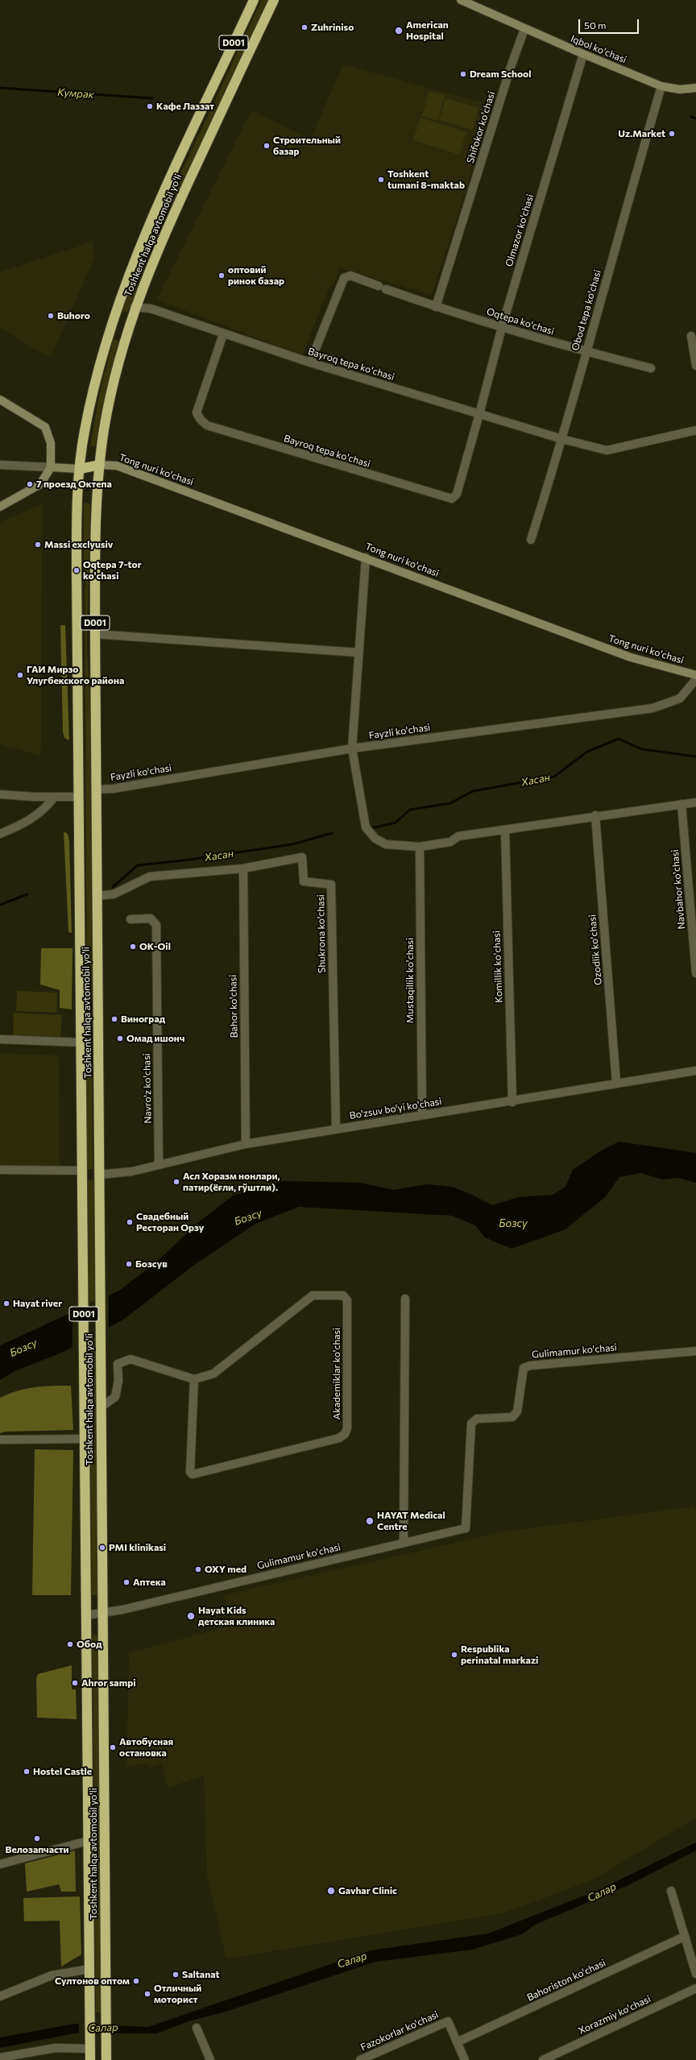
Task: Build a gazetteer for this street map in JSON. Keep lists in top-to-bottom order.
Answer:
{
  "streets": {
    "highway": ["D001", "Toshkent halqa avtomobil yo'li"],
    "street": [
      "Iqbol ko'chasi",
      "Shifokor ko'chasi",
      "Olmazor ko'chasi",
      "Obod tepa ko'chasi",
      "Oqtepa ko'chasi",
      "Bayroq tepa koʻchasi",
      "Bayroq tepa ko'chasi",
      "Tong nuri ko'chasi",
      "Fayzli ko'chasi",
      "Navbahor ko'chasi",
      "Shukrona ko'chasi",
      "Ozodlik ko'chasi",
      "Komillik ko'chasi",
      "Mustaqillik ko'chasi",
      "Bahor ko'chasi",
      "Navro'z ko'chasi",
      "Bo'zsuv bo'yi ko'chasi",
      "Gulimamur ko'chasi",
      "Akademiklar ko'chasi",
      "Bahoriston ko'chasi",
      "Xorazmiy ko'chasi",
      "Fazokorlar ko'chasi"
    ]
  },
  "crossings": [
    ["Iqbol ko'chasi", "Shifokor ko'chasi"],
    ["Iqbol ko'chasi", "Olmazor ko'chasi"],
    ["Iqbol ko'chasi", "Obod tepa ko'chasi"],
    ["Shifokor ko'chasi", "Oqtepa ko'chasi"],
    ["Olmazor ko'chasi", "Oqtepa ko'chasi"],
    ["Olmazor ko'chasi", "Bayroq tepa koʻchasi"],
    ["Olmazor ko'chasi", "Bayroq tepa ko'chasi"],
    ["Toshkent halqa avtomobil yo'li", "Bayroq tepa koʻchasi"],
    ["Toshkent halqa avtomobil yo'li", "Tong nuri ko'chasi"],
    ["Toshkent halqa avtomobil yo'li", "Fayzli ko'chasi"],
    ["Toshkent halqa avtomobil yo'li", "Shukrona ko'chasi"],
    ["Toshkent halqa avtomobil yo'li", "Bo'zsuv bo'yi ko'chasi"],
    ["Toshkent halqa avtomobil yo'li", "Gulimamur ko'chasi"],
    ["Obod tepa ko'chasi", "Oqtepa ko'chasi"],
    ["Obod tepa ko'chasi", "Bayroq tepa koʻchasi"],
    ["Oqtepa ko'chasi", "Bayroq tepa koʻchasi"],
    ["Bayroq tepa koʻchasi", "Bayroq tepa ko'chasi"],
    ["Shukrona ko'chasi", "Bahor ko'chasi"],
    ["Shukrona ko'chasi", "Bo'zsuv bo'yi ko'chasi"],
    ["Ozodlik ko'chasi", "Bo'zsuv bo'yi ko'chasi"],
    ["Komillik ko'chasi", "Bo'zsuv bo'yi ko'chasi"],
    ["Mustaqillik ko'chasi", "Bo'zsuv bo'yi ko'chasi"],
    ["Bahor ko'chasi", "Bo'zsuv bo'yi ko'chasi"],
    ["Navro'z ko'chasi", "Bo'zsuv bo'yi ko'chasi"],
    ["Bahoriston ko'chasi", "Fazokorlar ko'chasi"]
  ],
  "water": [
    "Кумрак",
    "Хасан",
    "Бозсу",
    "Салар"
  ],
  "places": [
    "Zuhriniso",
    "American Hospital",
    "Dream School",
    "Кафе Лаззат",
    "Uz.Market",
    "Строительный базар",
    "Toshkent tumani 8-maktab",
    "оптовий ринок базар",
    "Buhoro",
    "7 проезд Октепа",
    "Massi exclyusiv",
    "Oqtepa 7-tor ko'chasi",
    "ГАИ Мирзо Улугбекского района",
    "OK-Oil",
    "Виноград",
    "Омад ишонч",
    "Асл Хоразм нонлари, патир(ёғли, гўштли).",
    "Свадебный Ресторан Орзу",
    "Бозсув",
    "Hayat river",
    "HAYAT Medical Centre",
    "PMI klinikasi",
    "OXY med",
    "Аптека",
    "Hayat Kids детская клиника",
    "Обод",
    "Respublika perinatal markazi",
    "Ahror sampi",
    "Автобусная остановка",
    "Hostel Castle",
    "Велозапчасти",
    "Gavhar Clinic",
    "Saltanat",
    "Султонов оптом",
    "Отличный моторист"
  ],
  "scale_bar": "50 m"
}
